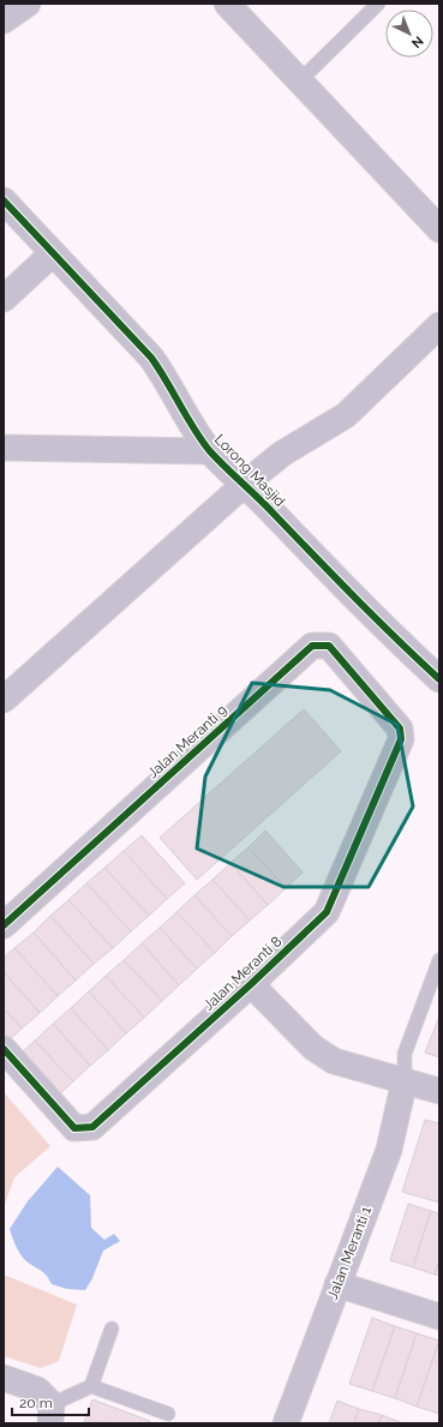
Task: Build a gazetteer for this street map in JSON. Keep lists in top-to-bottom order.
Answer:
{
  "streets": {
    "street": [
      "Lorong Masjid",
      "Jalan Meranti 9",
      "Jalan Meranti 8",
      "Jalan Meranti 1"
    ]
  },
  "crossings": [
    ["Jalan Meranti 9", "Jalan Meranti 8"]
  ],
  "scale_bar": "20 m",
  "north": "bottom right"
}
